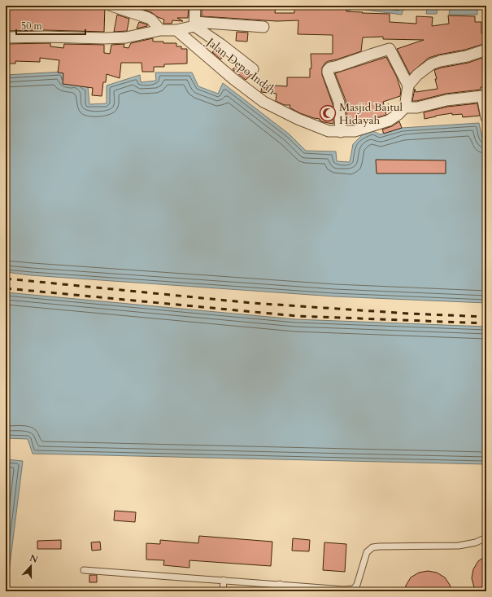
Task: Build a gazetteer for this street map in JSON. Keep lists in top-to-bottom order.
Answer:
{
  "streets": {
    "street": ["Jalan Depo Indah"]
  },
  "places": {
    "mosque": ["Masjid Baitul Hidayah"]
  },
  "scale_bar": "50 m",
  "north": "top"
}
